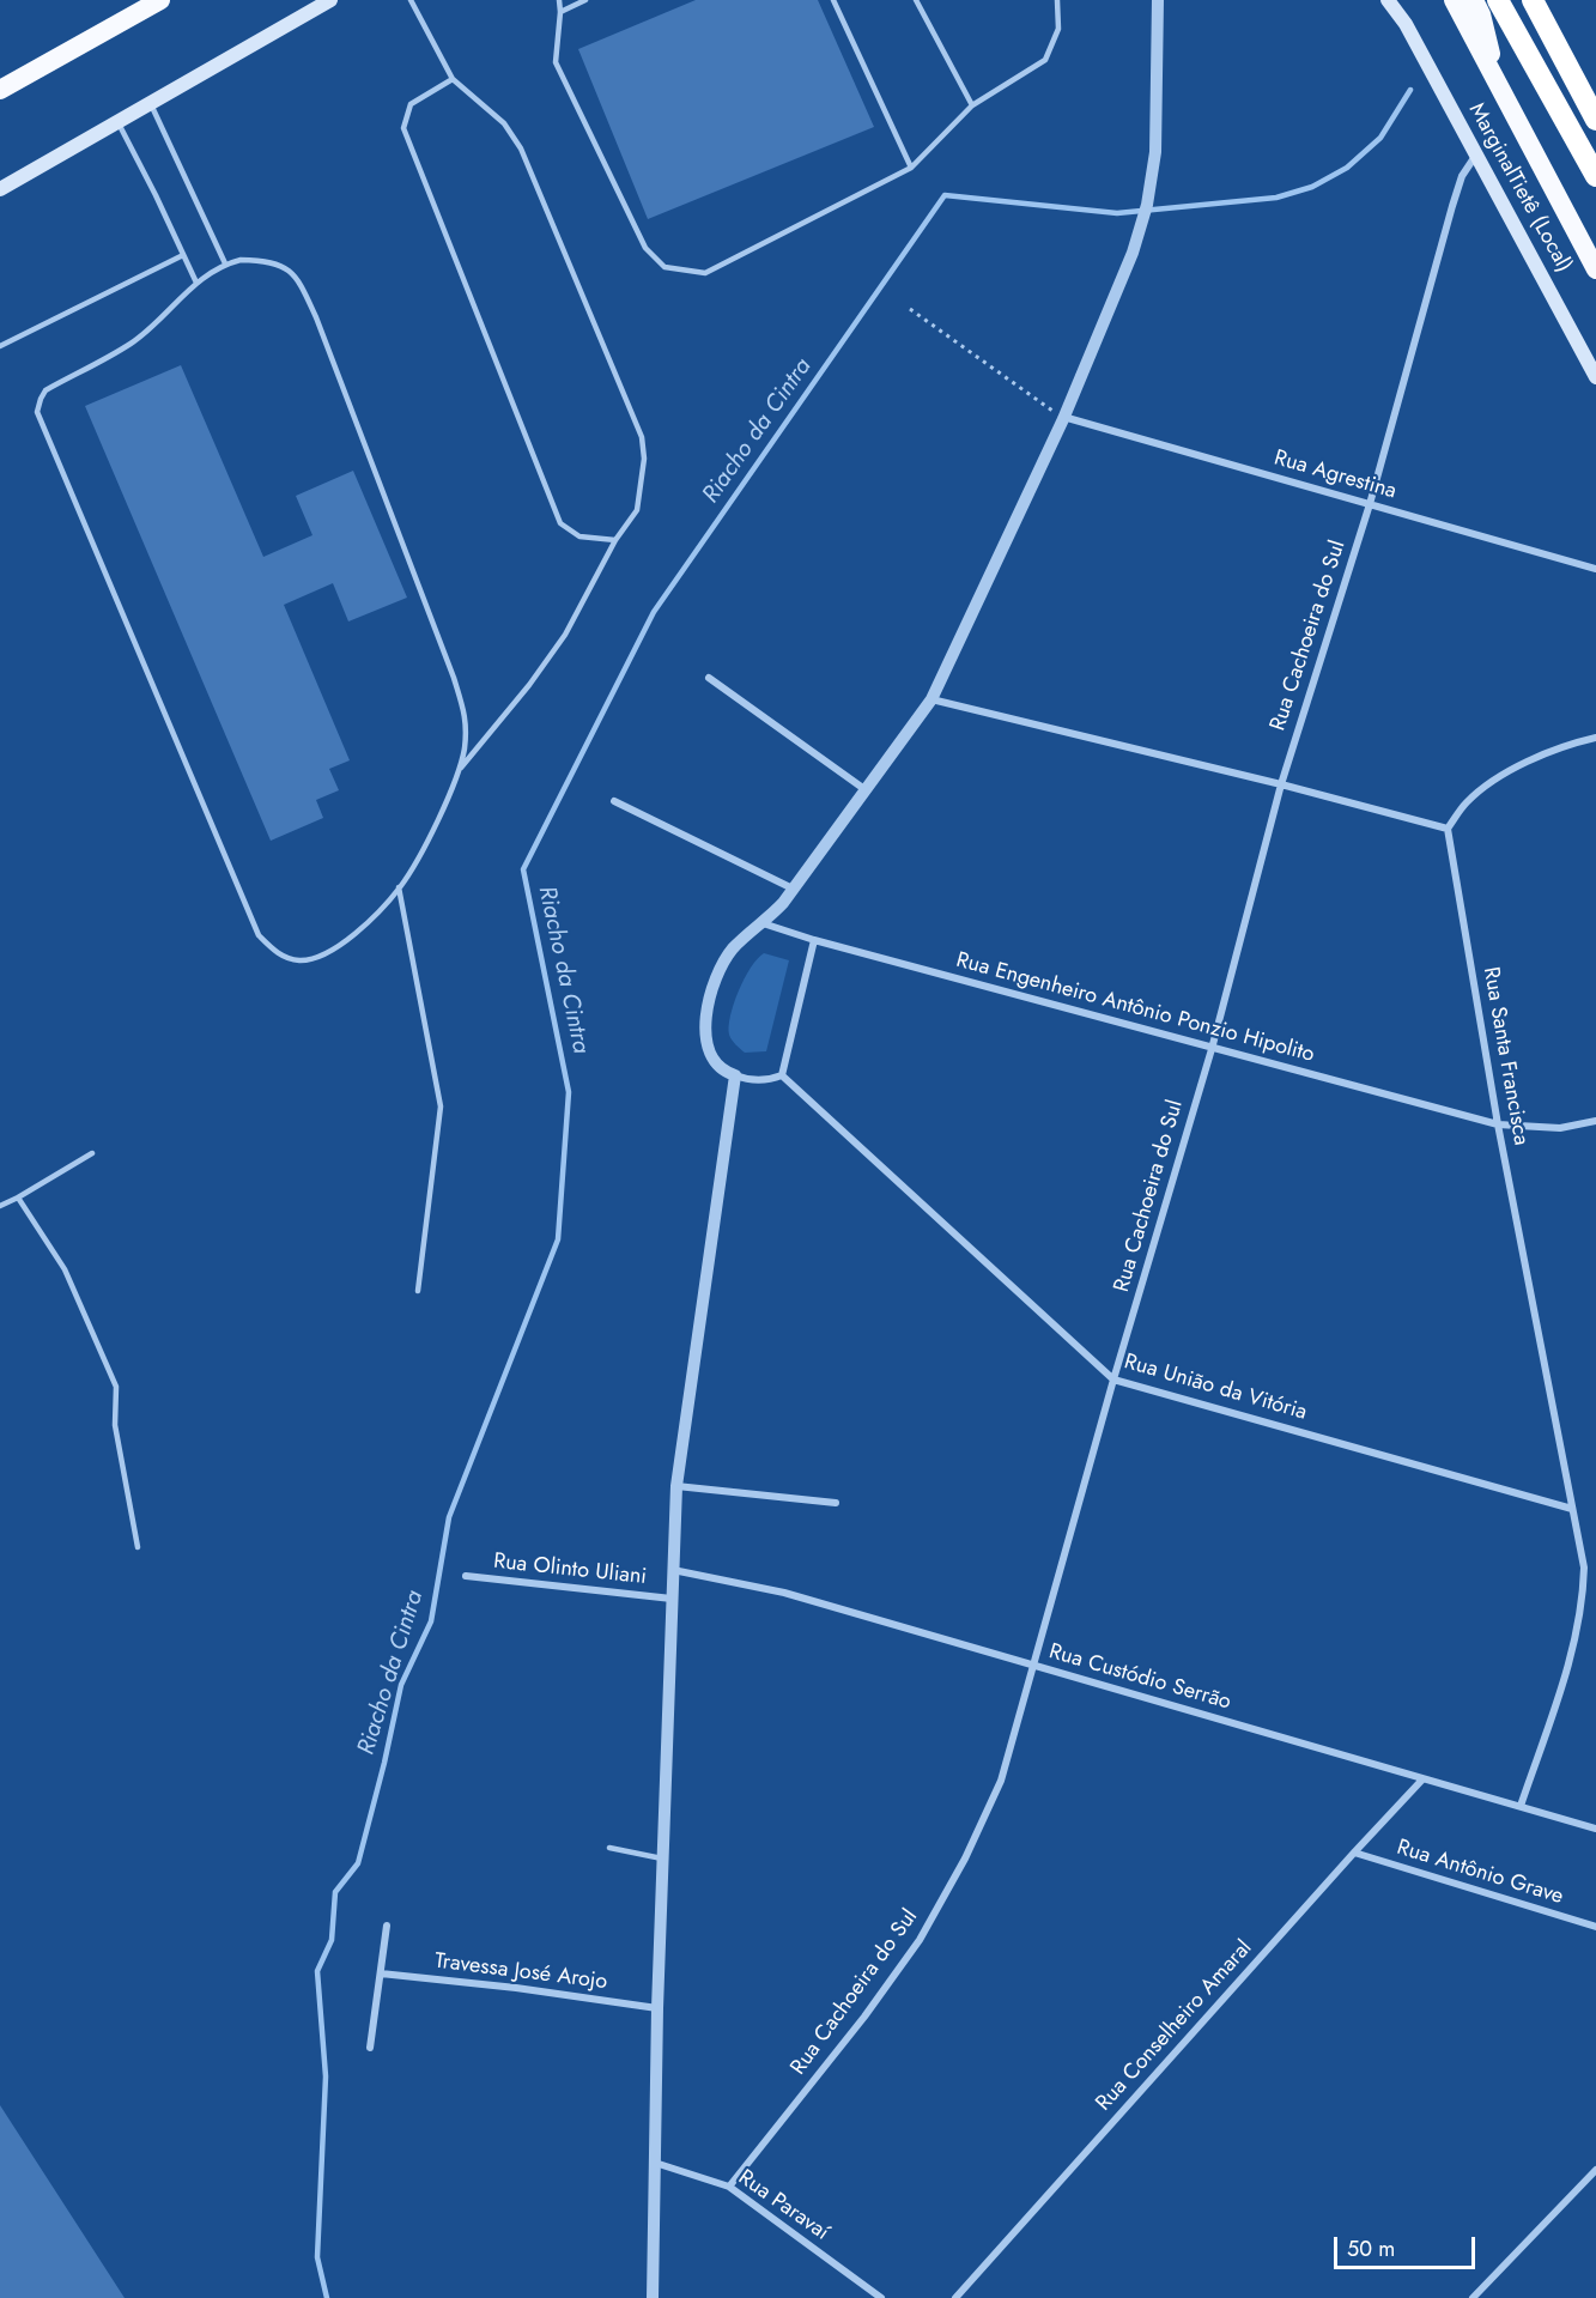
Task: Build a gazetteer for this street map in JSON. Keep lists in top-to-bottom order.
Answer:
{
  "streets": {
    "main road": ["MarginalTietê (Local)"],
    "street": [
      "Rua Agrestina",
      "Rua Cachoeira do Sul",
      "Rua Engenheiro Antônio Ponzio Hipolito",
      "Rua Santa Francisca",
      "Rua União da Vitória",
      "Rua Olinto Uliani",
      "Rua Custódio Serrão",
      "Rua Antônio Grave",
      "Travessa José Arojo",
      "Rua Conselheiro Amaral",
      "Rua Paravaí"
    ]
  },
  "crossings": [
    ["MarginalTietê (Local)", "Rua Cachoeira do Sul"],
    ["Rua Agrestina", "Rua Cachoeira do Sul"],
    ["Rua Cachoeira do Sul", "Rua Engenheiro Antônio Ponzio Hipolito"],
    ["Rua Cachoeira do Sul", "Rua União da Vitória"],
    ["Rua Cachoeira do Sul", "Rua Custódio Serrão"],
    ["Rua Cachoeira do Sul", "Rua Paravaí"],
    ["Rua Engenheiro Antônio Ponzio Hipolito", "Rua Santa Francisca"],
    ["Rua Santa Francisca", "Rua União da Vitória"],
    ["Rua Santa Francisca", "Rua Custódio Serrão"],
    ["Rua Custódio Serrão", "Rua Conselheiro Amaral"],
    ["Rua Antônio Grave", "Rua Conselheiro Amaral"]
  ],
  "water": ["Riacho da Cintra"],
  "scale_bar": "50 m"
}
